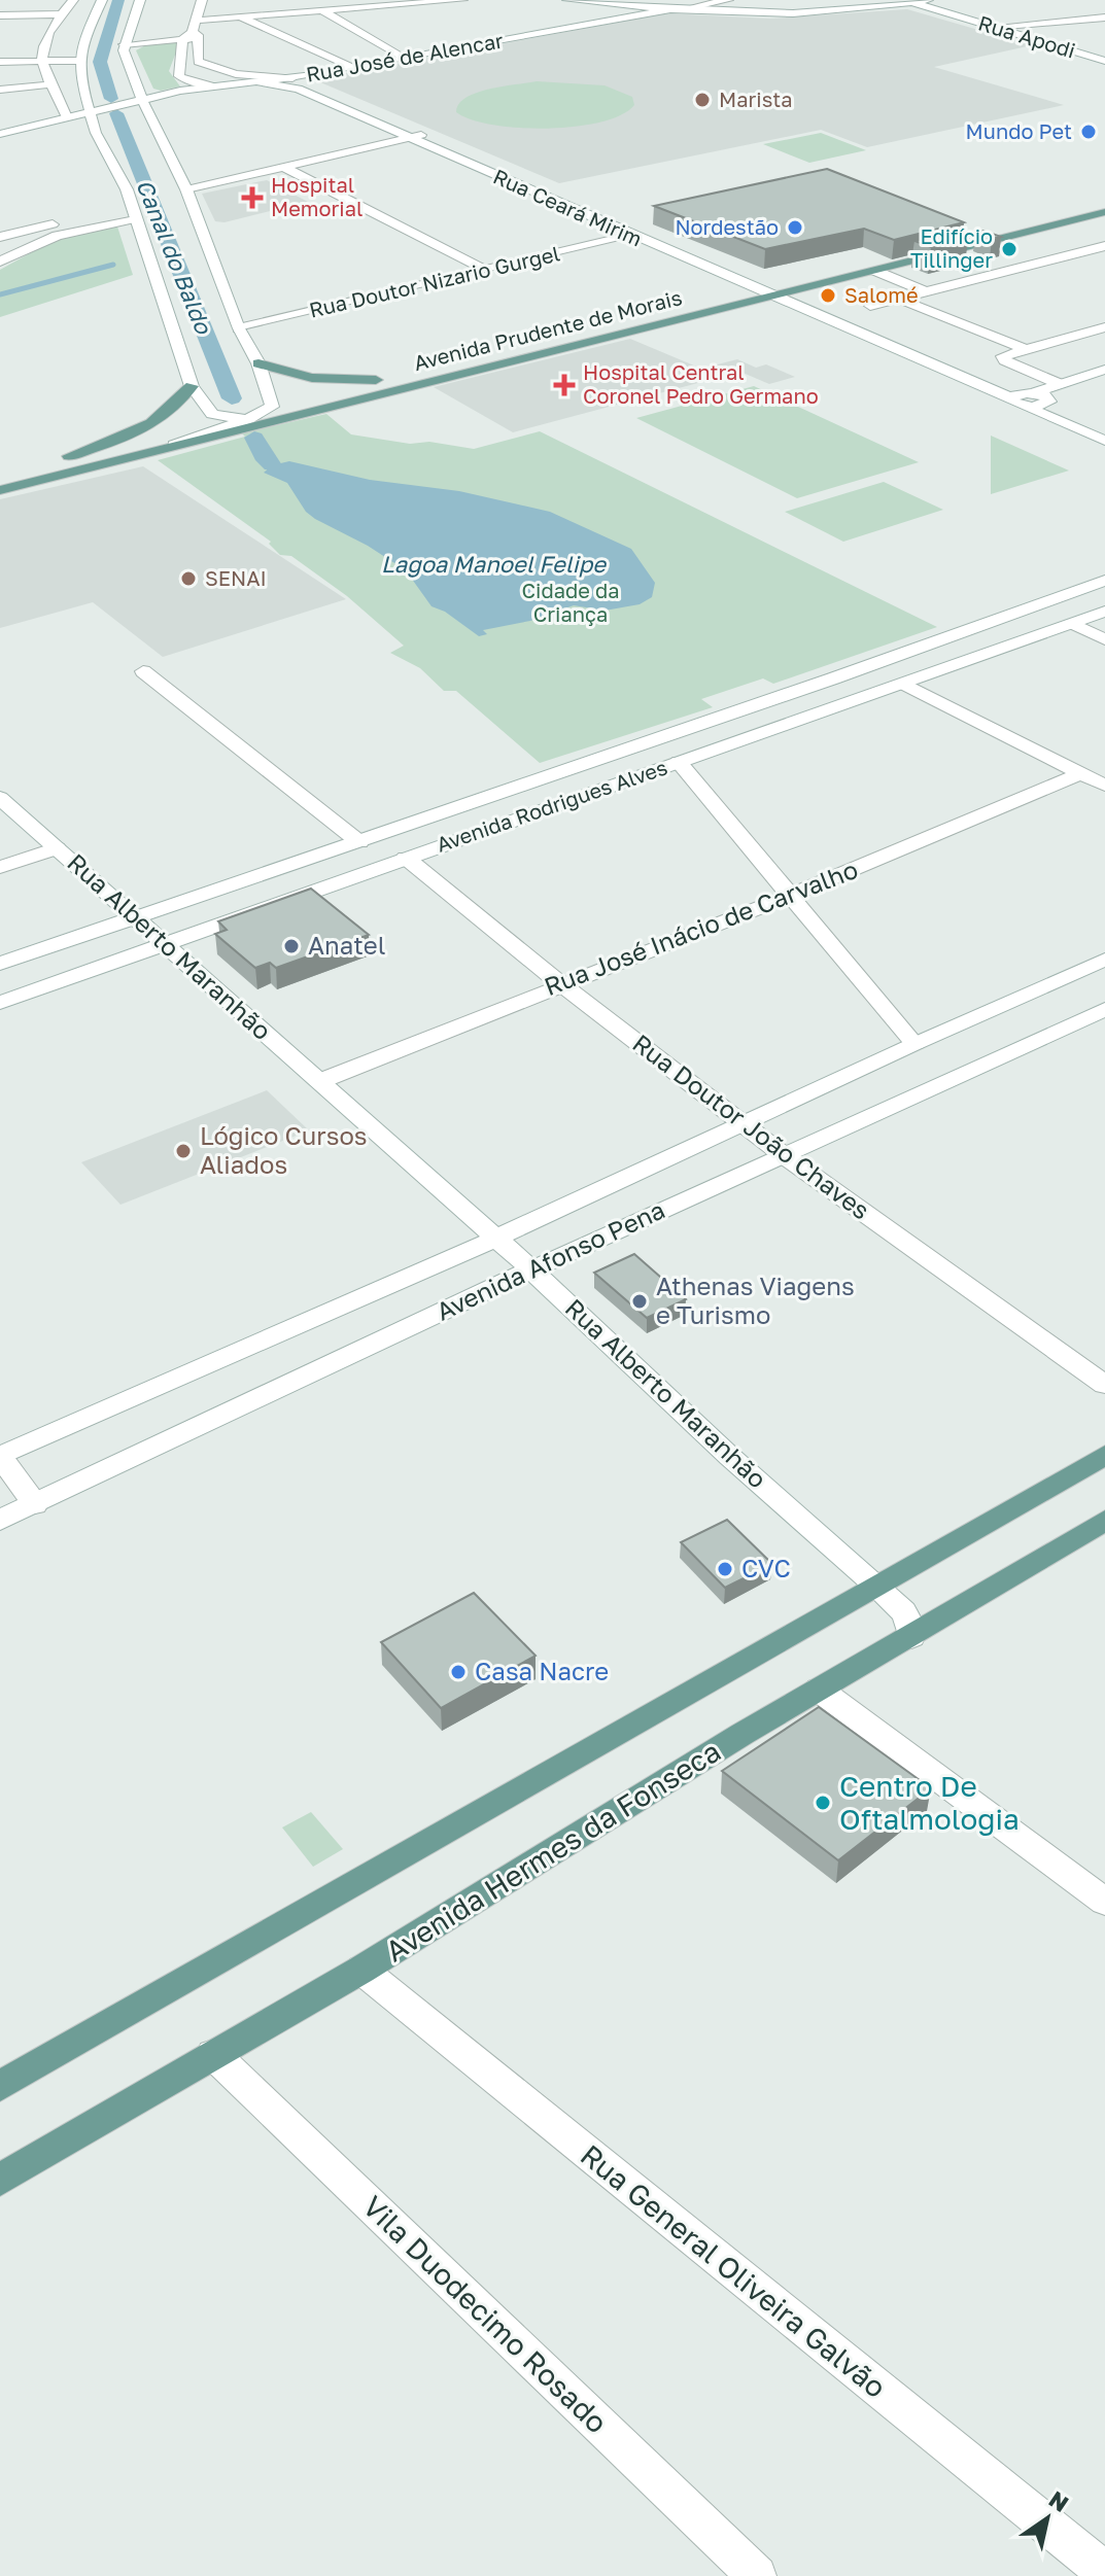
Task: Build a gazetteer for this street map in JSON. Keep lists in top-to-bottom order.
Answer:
{
  "streets": {
    "main road": ["Avenida Prudente de Morais", "Avenida Hermes da Fonseca"],
    "street": [
      "Rua Apodi",
      "Rua José de Alencar",
      "Rua Ceará Mirim",
      "Rua Doutor Nizario Gurgel",
      "Avenida Rodrigues Alves",
      "Rua José Inácio de Carvalho",
      "Rua Alberto Maranhão",
      "Rua Doutor João Chaves",
      "Avenida Afonso Pena",
      "Rua General Oliveira Galvão",
      "Vila Duodecimo Rosado"
    ]
  },
  "crossings": [
    ["Rua José de Alencar", "Rua Ceará Mirim"],
    ["Rua Ceará Mirim", "Rua Doutor Nizario Gurgel"],
    ["Rua Ceará Mirim", "Avenida Prudente de Morais"],
    ["Avenida Rodrigues Alves", "Rua Alberto Maranhão"],
    ["Avenida Rodrigues Alves", "Rua Doutor João Chaves"],
    ["Rua José Inácio de Carvalho", "Rua Alberto Maranhão"],
    ["Rua José Inácio de Carvalho", "Rua Doutor João Chaves"],
    ["Rua Alberto Maranhão", "Avenida Afonso Pena"],
    ["Rua Alberto Maranhão", "Avenida Hermes da Fonseca"],
    ["Rua Doutor João Chaves", "Avenida Afonso Pena"],
    ["Avenida Hermes da Fonseca", "Rua General Oliveira Galvão"],
    ["Avenida Hermes da Fonseca", "Vila Duodecimo Rosado"]
  ],
  "water": ["Canal do Baldo", "Lagoa Manoel Felipe"],
  "parks": ["Cidade da Criança"],
  "places": {
    "other": [
      "Marista",
      "Mundo Pet",
      "Nordestão",
      "Edifício Tillinger",
      "Salomé",
      "SENAI",
      "Anatel",
      "Lógico Cursos Aliados",
      "Athenas Viagens e Turismo",
      "CVC",
      "Casa Nacre",
      "Centro De Oftalmologia"
    ],
    "health": ["Hospital Memorial", "Hospital Central Coronel Pedro Germano"]
  },
  "north": "top right"
}
